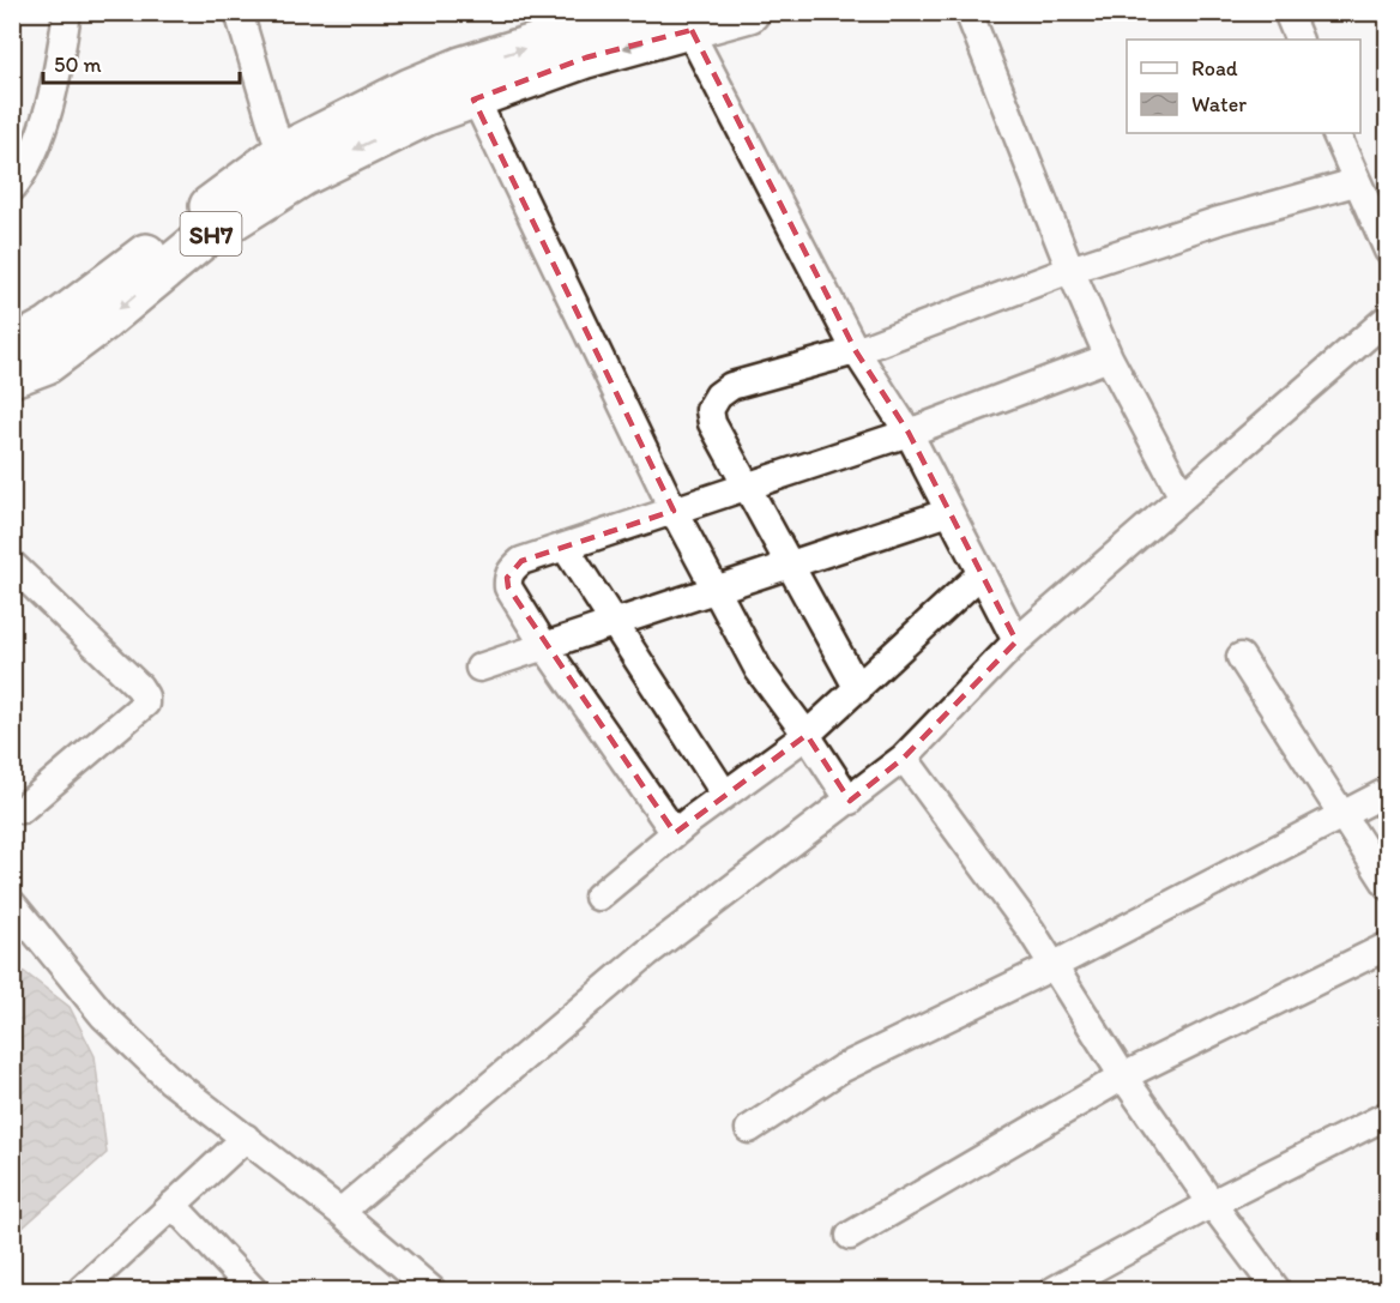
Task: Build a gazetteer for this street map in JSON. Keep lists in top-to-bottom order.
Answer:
{
  "streets": {
    "main road": ["SH7"]
  },
  "legend": ["Road", "Water"],
  "scale_bar": "50 m"
}
